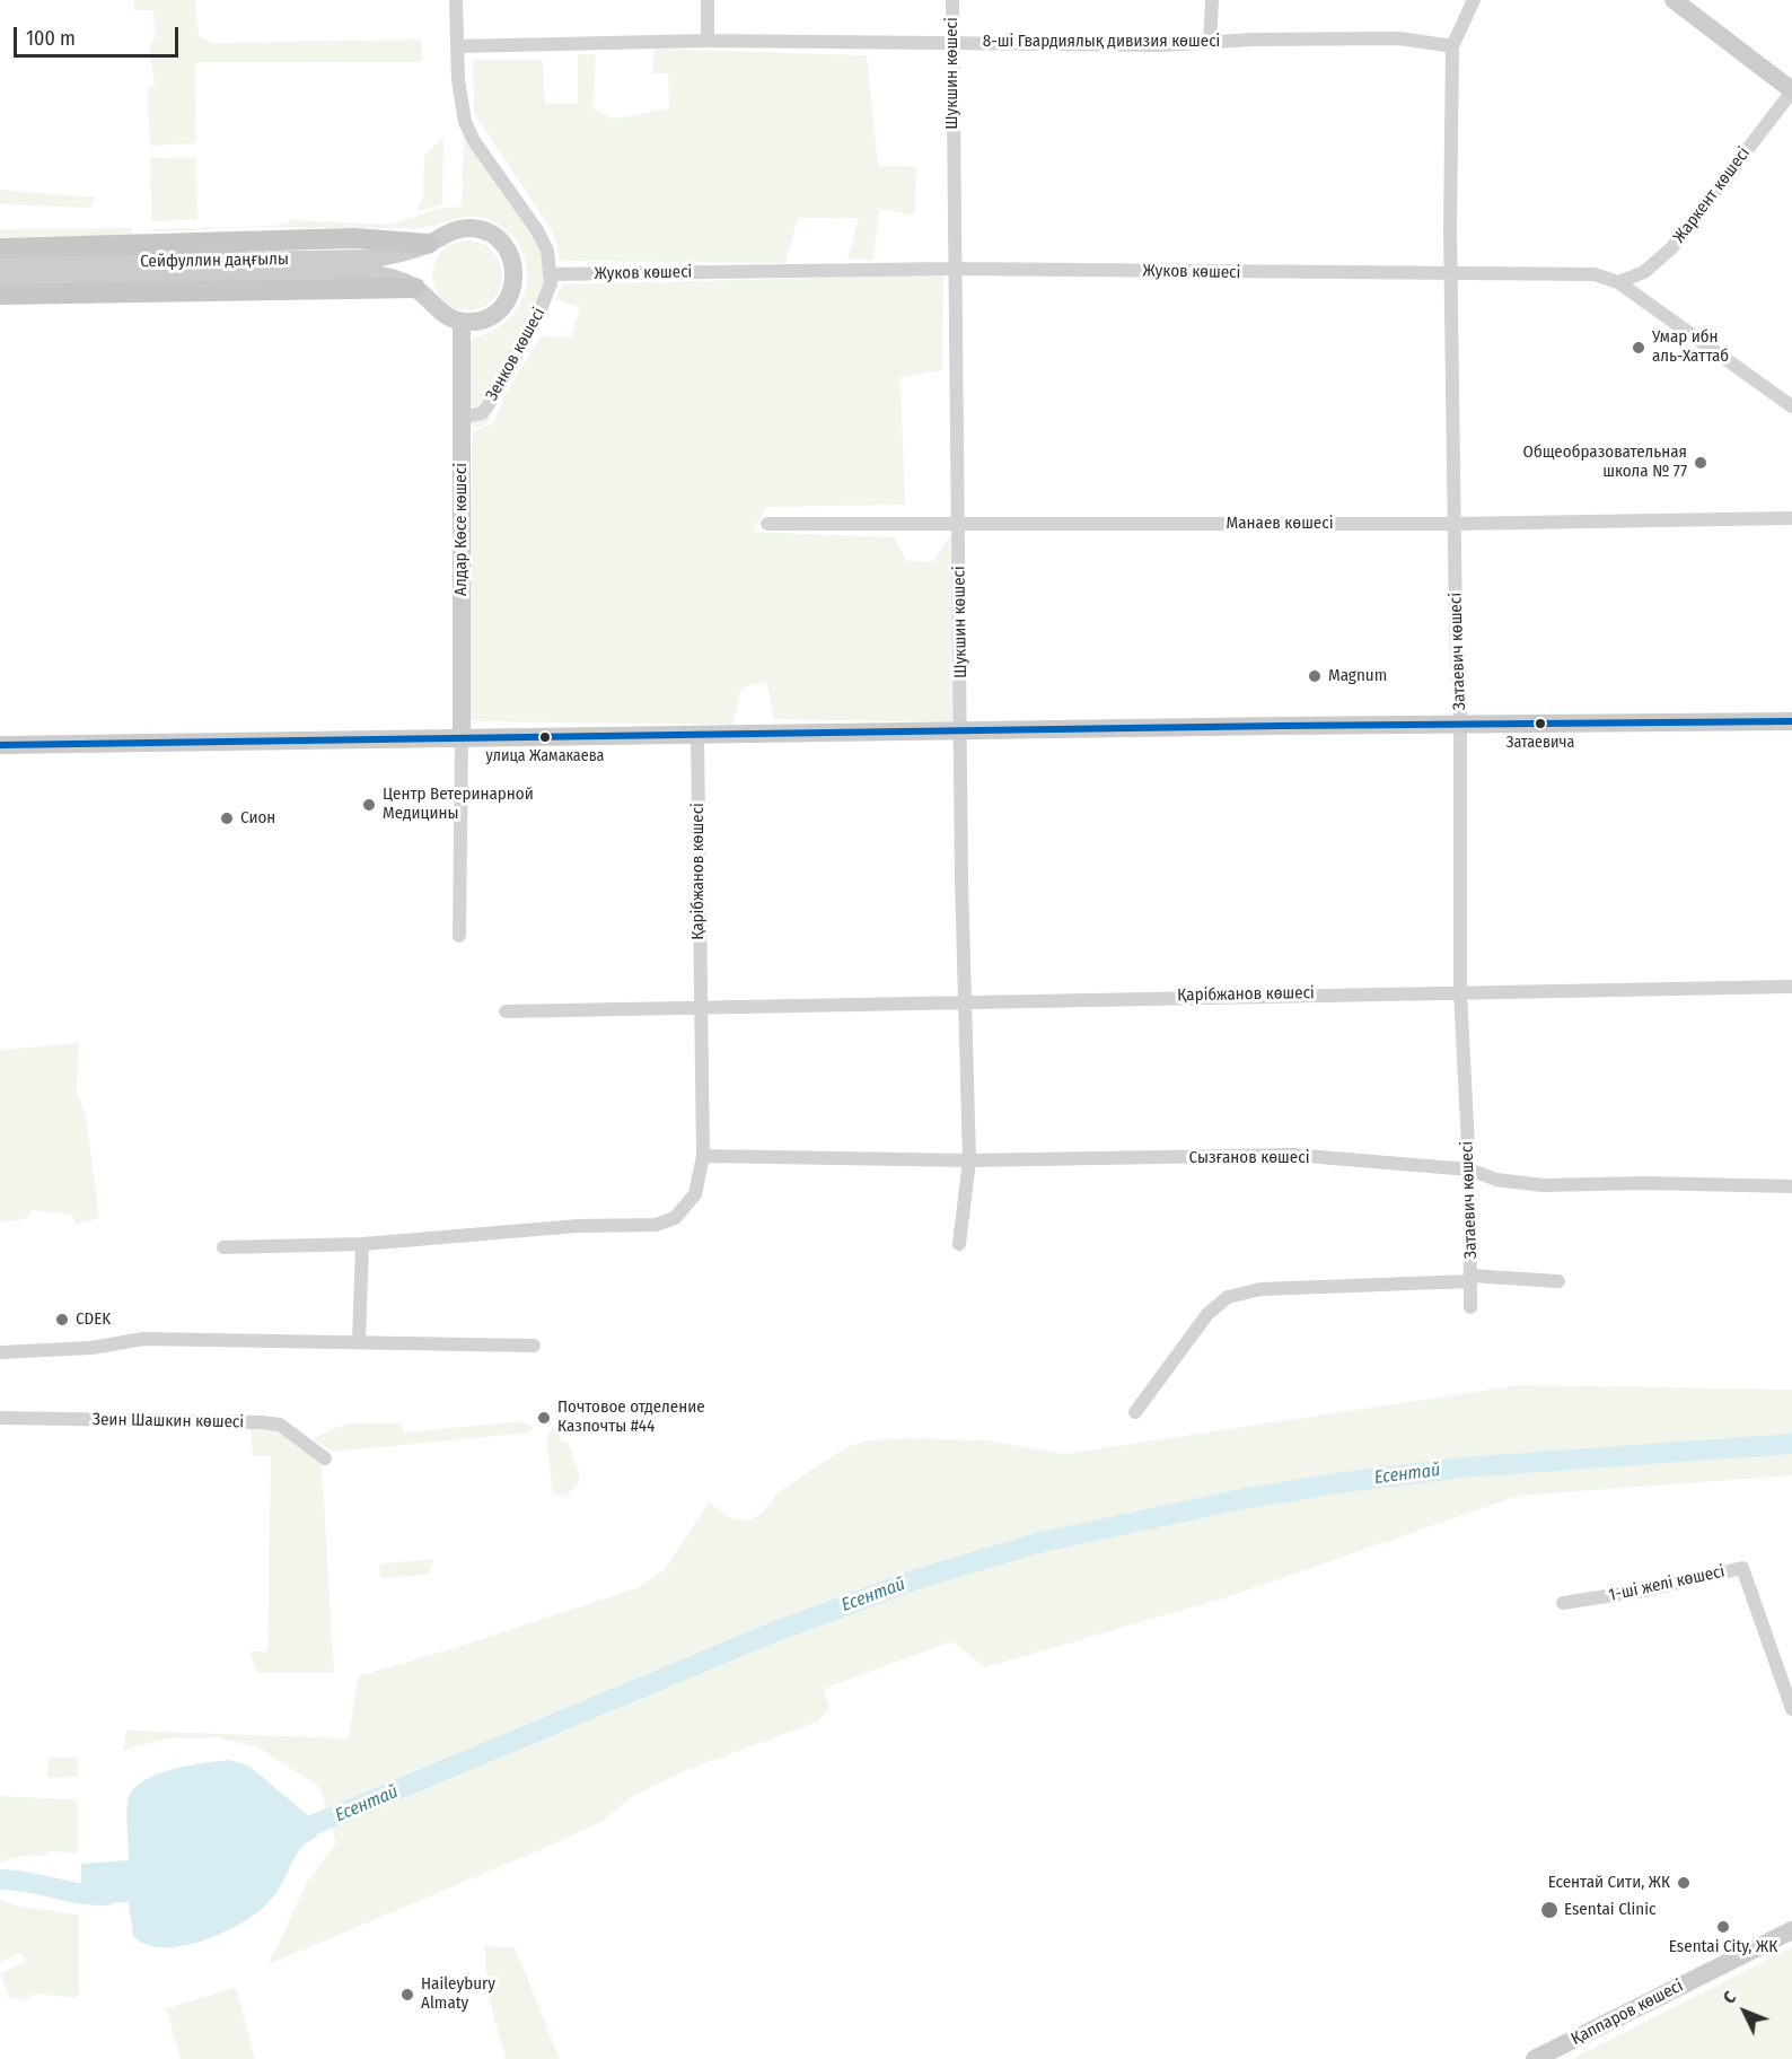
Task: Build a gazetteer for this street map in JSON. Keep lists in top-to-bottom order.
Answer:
{
  "streets": {
    "street": [
      "8-ші Гвардиялық дивизия көшесі",
      "Шукшин көшесі",
      "Жаркент көшесі",
      "Сейфуллин даңғылы",
      "Жуков көшесі",
      "Зенков көшесі",
      "Манаев көшесі",
      "Алдар Көсе көшесі",
      "Затаевич көшесі",
      "Қарібжанов көшесі",
      "Сызғанов көшесі",
      "Зеин Шашкин көшесі",
      "1-ші желі көшесі",
      "Қаппаров көшесі"
    ]
  },
  "crossings": [
    ["8-ші Гвардиялық дивизия көшесі", "Шукшин көшесі"],
    ["8-ші Гвардиялық дивизия көшесі", "Затаевич көшесі"],
    ["Шукшин көшесі", "Жуков көшесі"],
    ["Шукшин көшесі", "Манаев көшесі"],
    ["Шукшин көшесі", "Қарібжанов көшесі"],
    ["Шукшин көшесі", "Сызғанов көшесі"],
    ["Жаркент көшесі", "Жуков көшесі"],
    ["Сейфуллин даңғылы", "Алдар Көсе көшесі"],
    ["Жуков көшесі", "Зенков көшесі"],
    ["Жуков көшесі", "Затаевич көшесі"],
    ["Зенков көшесі", "Алдар Көсе көшесі"],
    ["Манаев көшесі", "Затаевич көшесі"],
    ["Затаевич көшесі", "Қарібжанов көшесі"],
    ["Затаевич көшесі", "Сызғанов көшесі"],
    ["Қарібжанов көшесі", "Сызғанов көшесі"]
  ],
  "water": ["Есентай"],
  "places": [
    "Умар ибн аль-Хаттаб",
    "Общеобразовательная школа № 77",
    "Magnum",
    "Затаевича",
    "улица Жамакаева",
    "Центр Ветеринарной Медицины",
    "Сион",
    "CDEK",
    "Почтовое отделение Казпочты #44",
    "Есентай Сити, ЖК",
    "Esentai Clinic",
    "Esentai City, ЖК",
    "Haileybury Almaty"
  ],
  "scale_bar": "100 m",
  "north": "top left"
}
